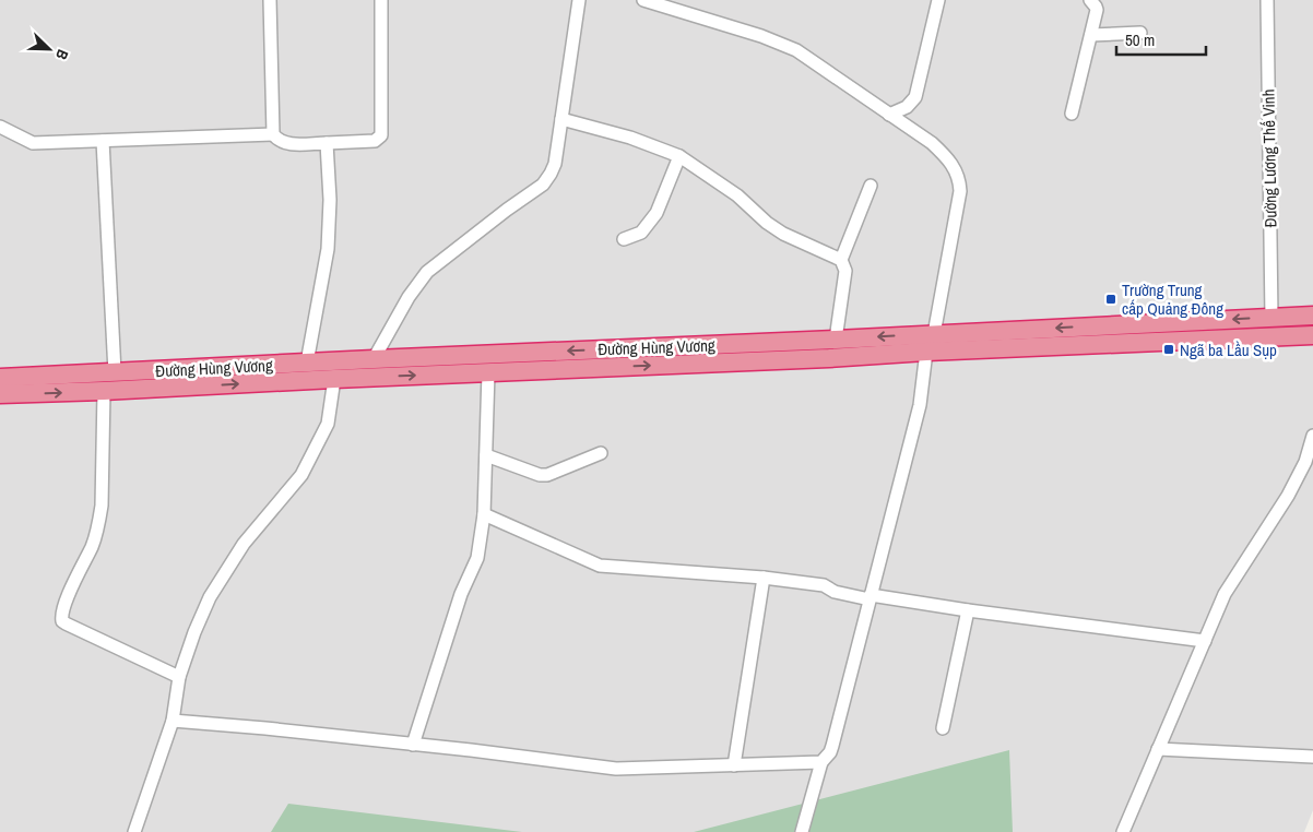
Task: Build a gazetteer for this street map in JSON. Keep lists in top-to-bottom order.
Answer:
{
  "streets": {
    "highway": ["Đường Hùng Vương"],
    "street": ["Đường Lương Thế Vinh"]
  },
  "crossings": [
    ["Đường Lương Thế Vinh", "Đường Hùng Vương"]
  ],
  "places": {
    "transit": ["Trường Trung cấp Quảng Đông", "Ngã ba Lầu Sụp"]
  },
  "scale_bar": "50 m",
  "north": "bottom right"
}
